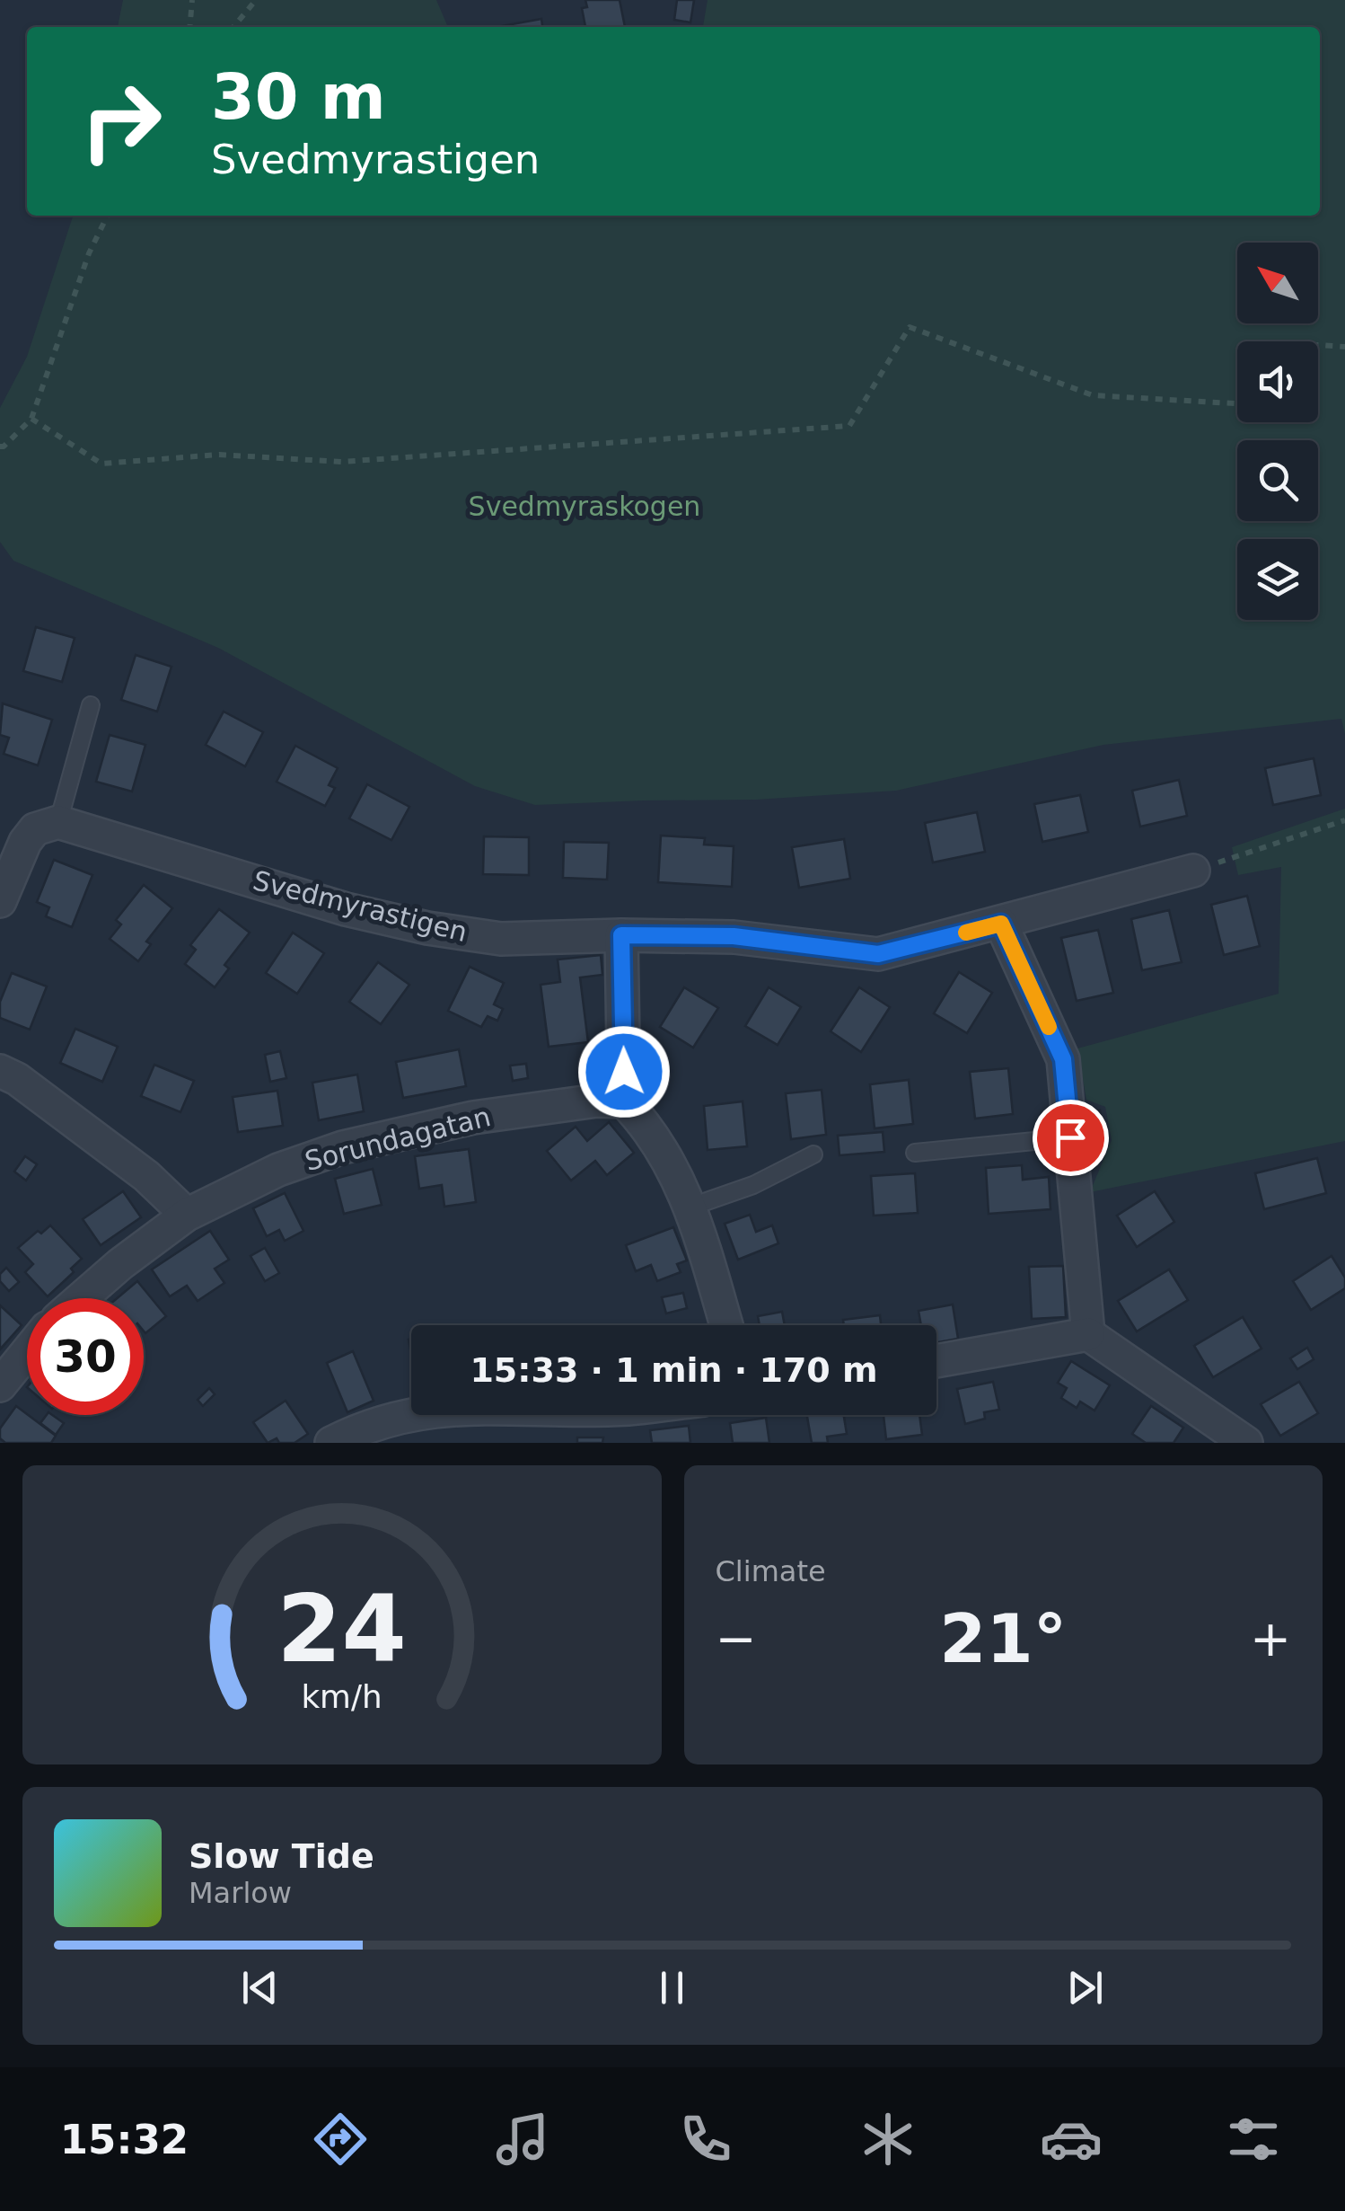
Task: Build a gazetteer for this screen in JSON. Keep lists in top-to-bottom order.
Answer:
{
  "streets": {
    "street": ["Svedmyrastigen", "Sorundagatan"]
  },
  "parks": ["Svedmyraskogen"],
  "north": "top left",
  "page": {
    "turn": ["30 m", "Svedmyrastigen"],
    "limit": "30",
    "trip": "15:33 · 1 min · 170 m",
    "tile": "Climate",
    "heat": ["−", "21°", "+"],
    "song": ["Slow Tide", "Marlow"],
    "tabs": "15:32",
    "gauge": ["24", "km/h"]
  }
}
